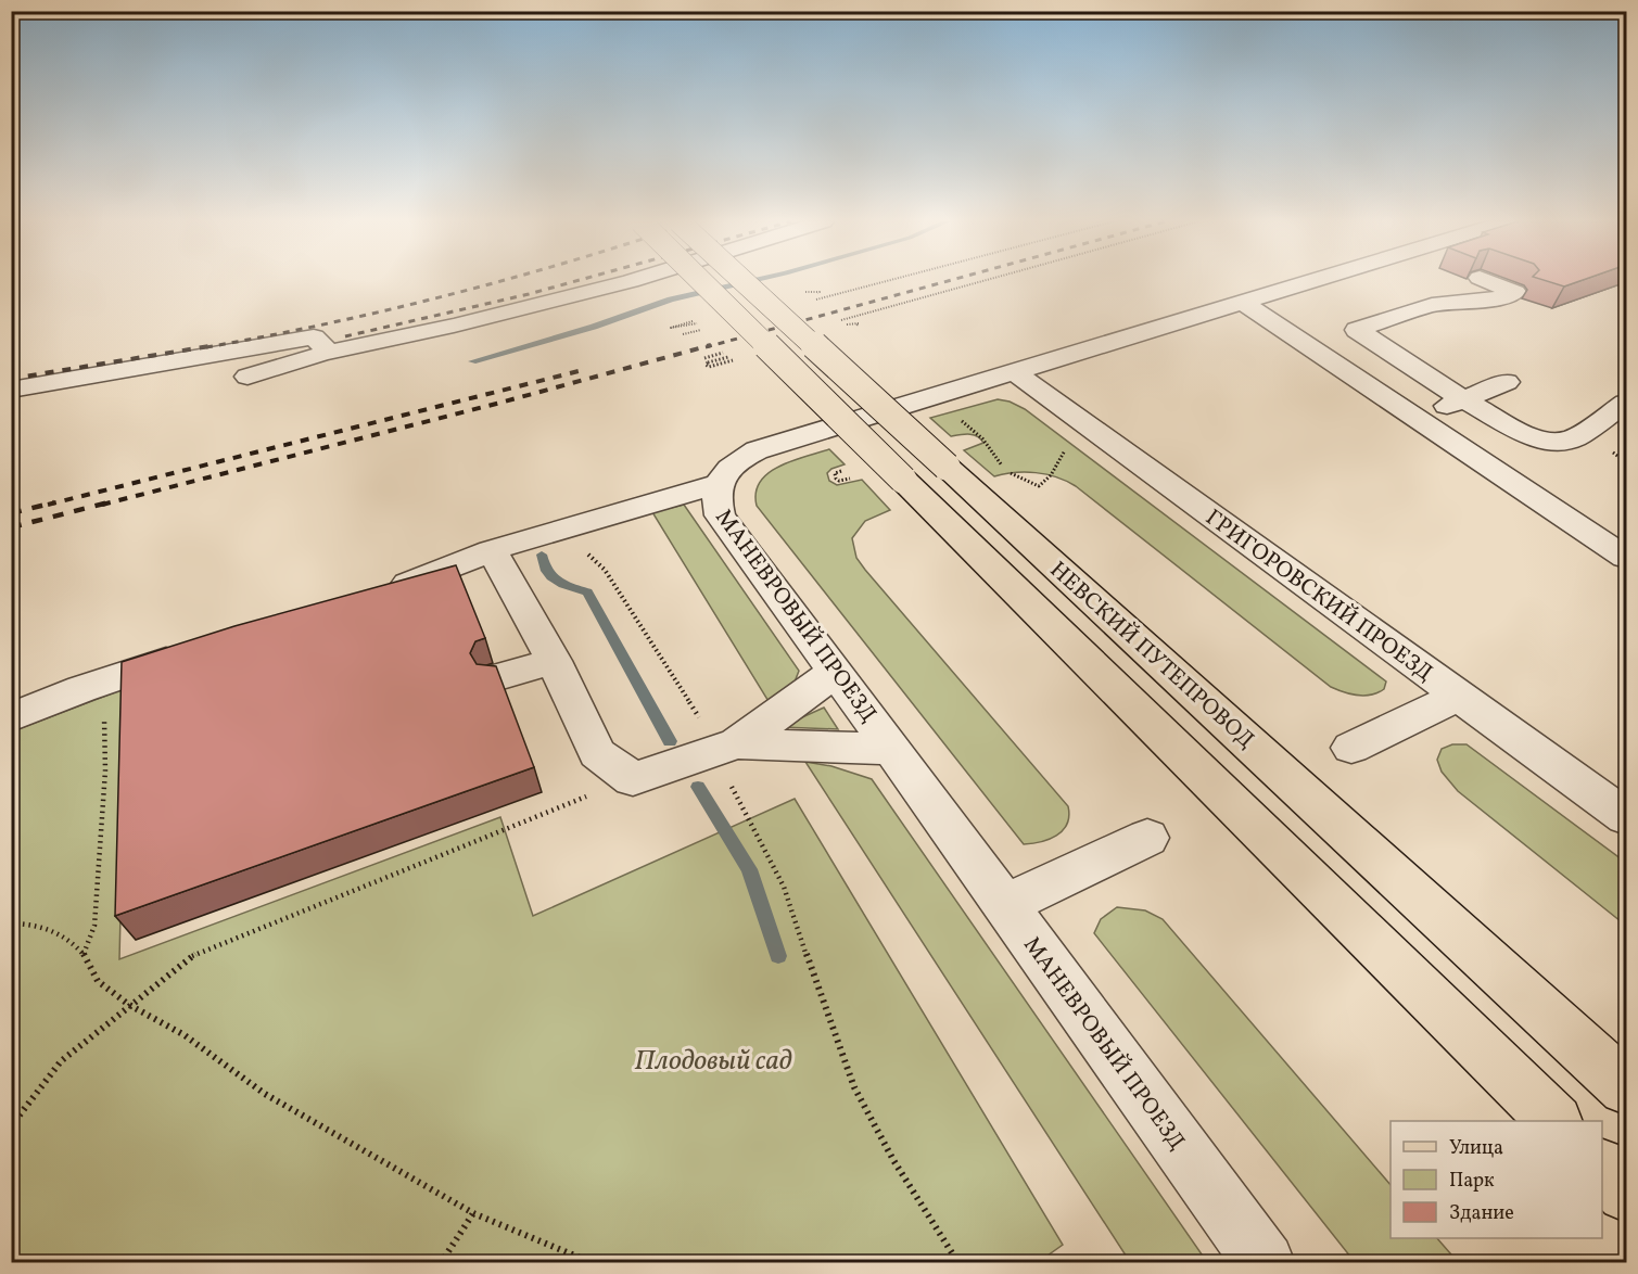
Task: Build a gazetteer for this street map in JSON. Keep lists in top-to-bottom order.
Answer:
{
  "streets": {
    "main road": ["НЕВСКИЙ ПУТЕПРОВОД"],
    "street": ["ГРИГОРОВСКИЙ ПРОЕЗД", "МАНЕВРОВЫЙ ПРОЕЗД"]
  },
  "crossings": [
    ["ГРИГОРОВСКИЙ ПРОЕЗД", "МАНЕВРОВЫЙ ПРОЕЗД"]
  ],
  "parks": ["Плодовый сад"],
  "legend": ["Улица", "Парк", "Здание"]
}
